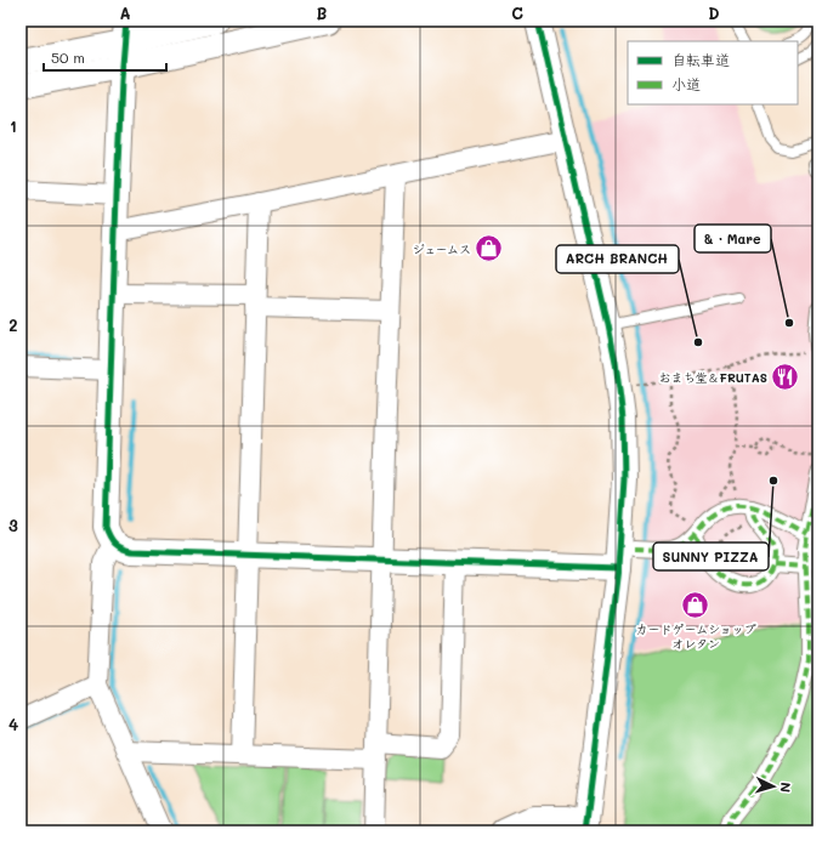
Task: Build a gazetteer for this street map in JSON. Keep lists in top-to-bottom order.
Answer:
{
  "places": {
    "shop": ["ジェームス", "カードゲームショップ オレタン"],
    "other": ["&・Mare", "ARCH BRANCH", "SUNNY PIZZA"],
    "restaurant": ["おまち堂＆FRUTAS"]
  },
  "legend": ["自転車道", "小道"],
  "scale_bar": "50 m",
  "north": "right",
  "grid": {
    "columns": [
      "A",
      "B",
      "C",
      "D"
    ],
    "rows": [
      "1",
      "2",
      "3",
      "4"
    ]
  }
}
